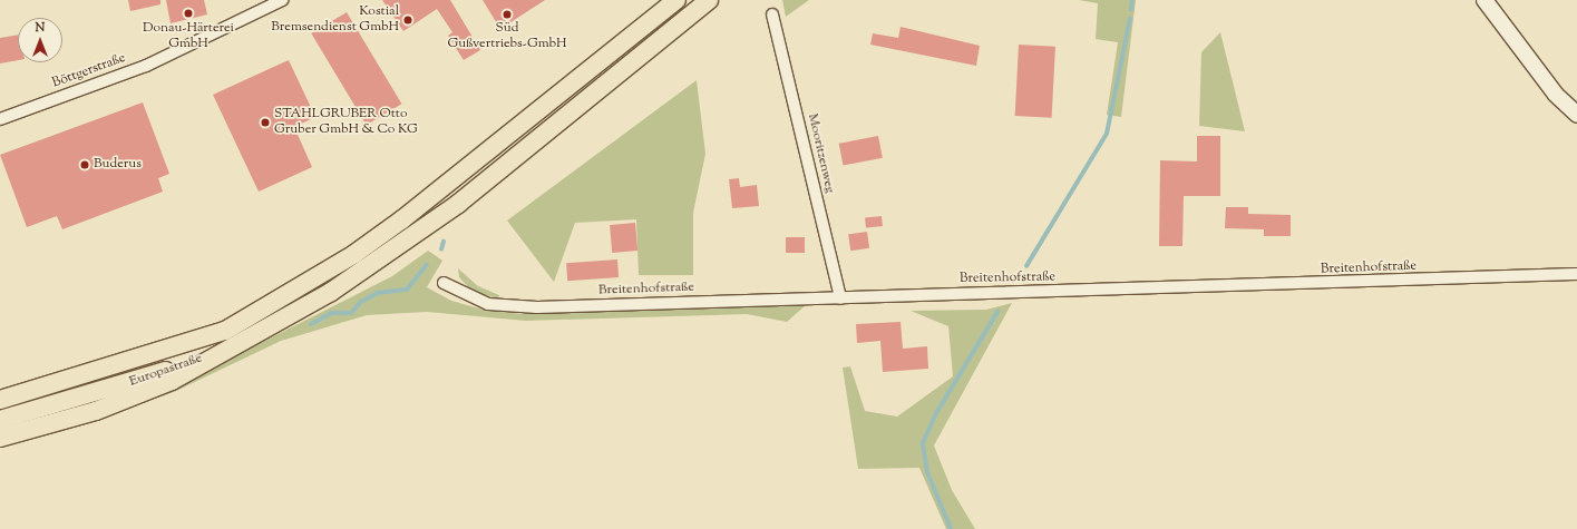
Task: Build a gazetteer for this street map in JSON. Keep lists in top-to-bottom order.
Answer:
{
  "streets": {
    "highway": ["Europastraße"],
    "street": ["Böttgerstraße", "Mooritzenweg", "Breitenhofstraße"]
  },
  "crossings": [
    ["Mooritzenweg", "Breitenhofstraße"]
  ],
  "places": [
    "Donau-Härterei GmbH",
    "Süd Gußvertriebs-GmbH",
    "Kostial Bremsendienst GmbH",
    "STAHLGRUBER Otto Gruber GmbH & Co KG",
    "Buderus"
  ],
  "north": "top"
}
